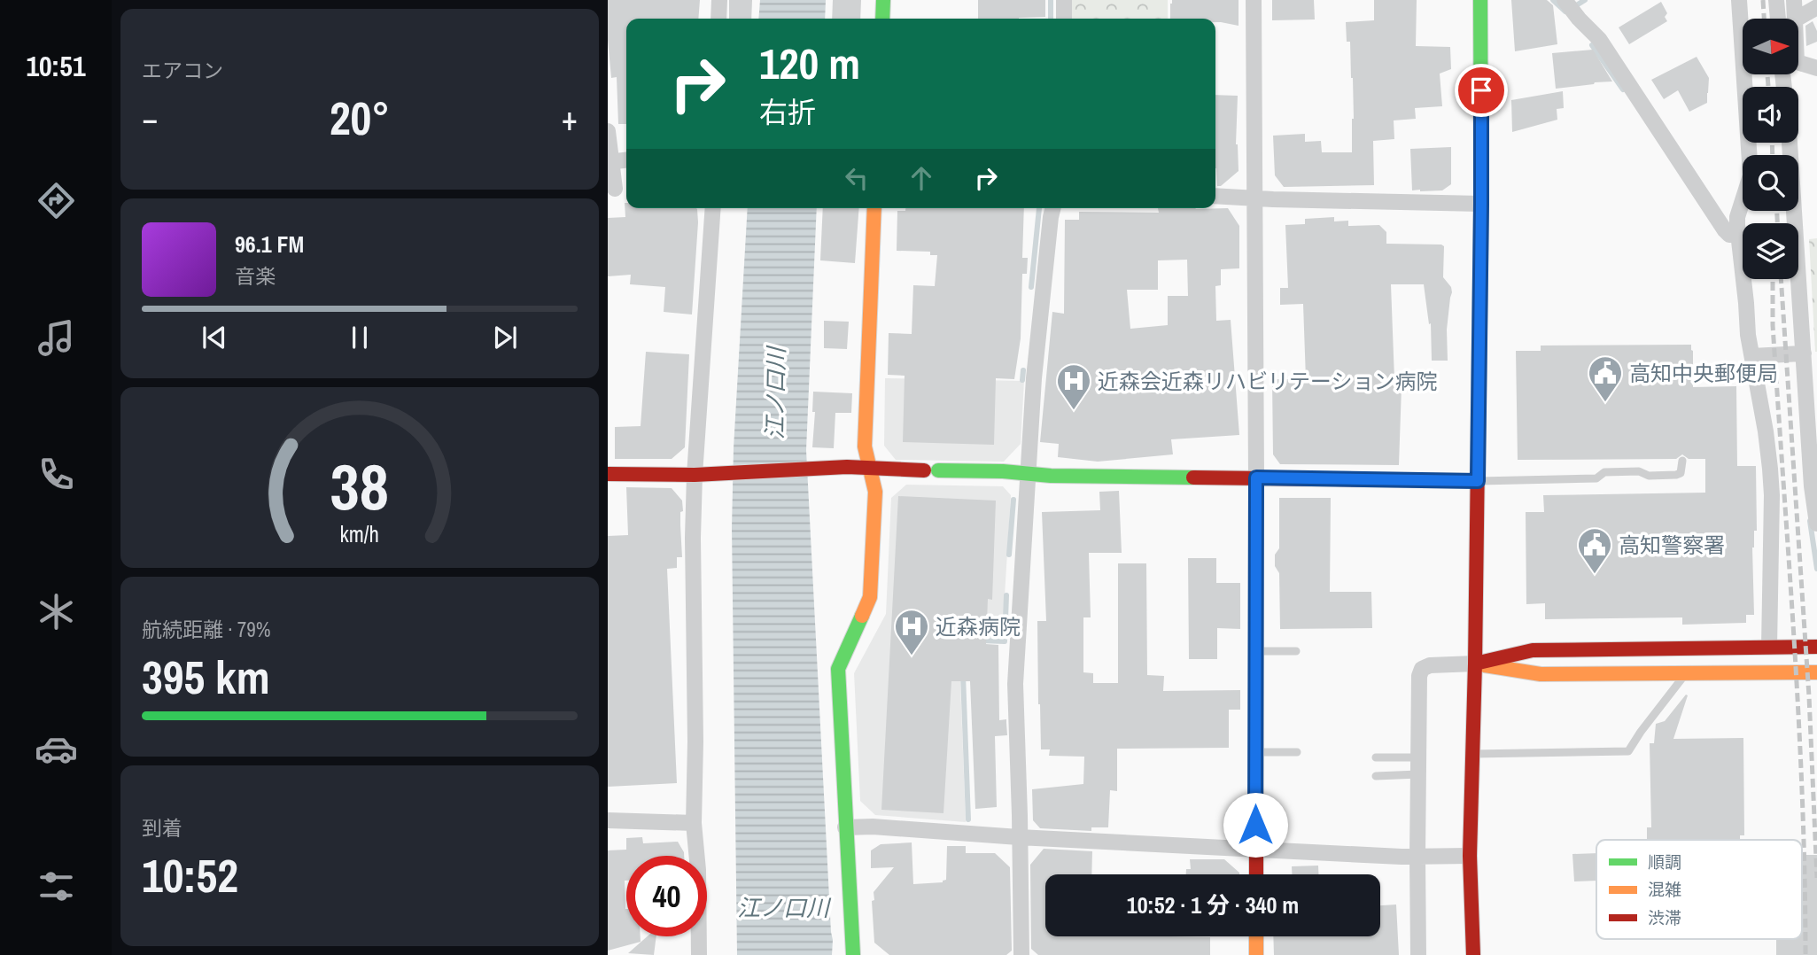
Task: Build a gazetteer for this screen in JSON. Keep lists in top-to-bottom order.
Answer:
{
  "water": ["江ノ口川"],
  "places": {
    "public building": ["高知中央郵便局", "高知警察署"],
    "hospital": ["近森会近森リハビリテーション病院", "近森病院"]
  },
  "legend": ["順調", "混雑", "渋滞"],
  "north": "right",
  "page": {
    "tabs": "10:51",
    "tile": [
      "エアコン",
      ["航続距離 · 79%", "395 km"],
      ["到着", "10:52"]
    ],
    "turn": ["120 m", "右折"],
    "heat": ["−", "20°", "+"],
    "song": ["96.1 FM", "音楽"],
    "limit": "40",
    "trip": "10:52 · 1 分 · 340 m",
    "gauge": ["38", "km/h"]
  }
}
